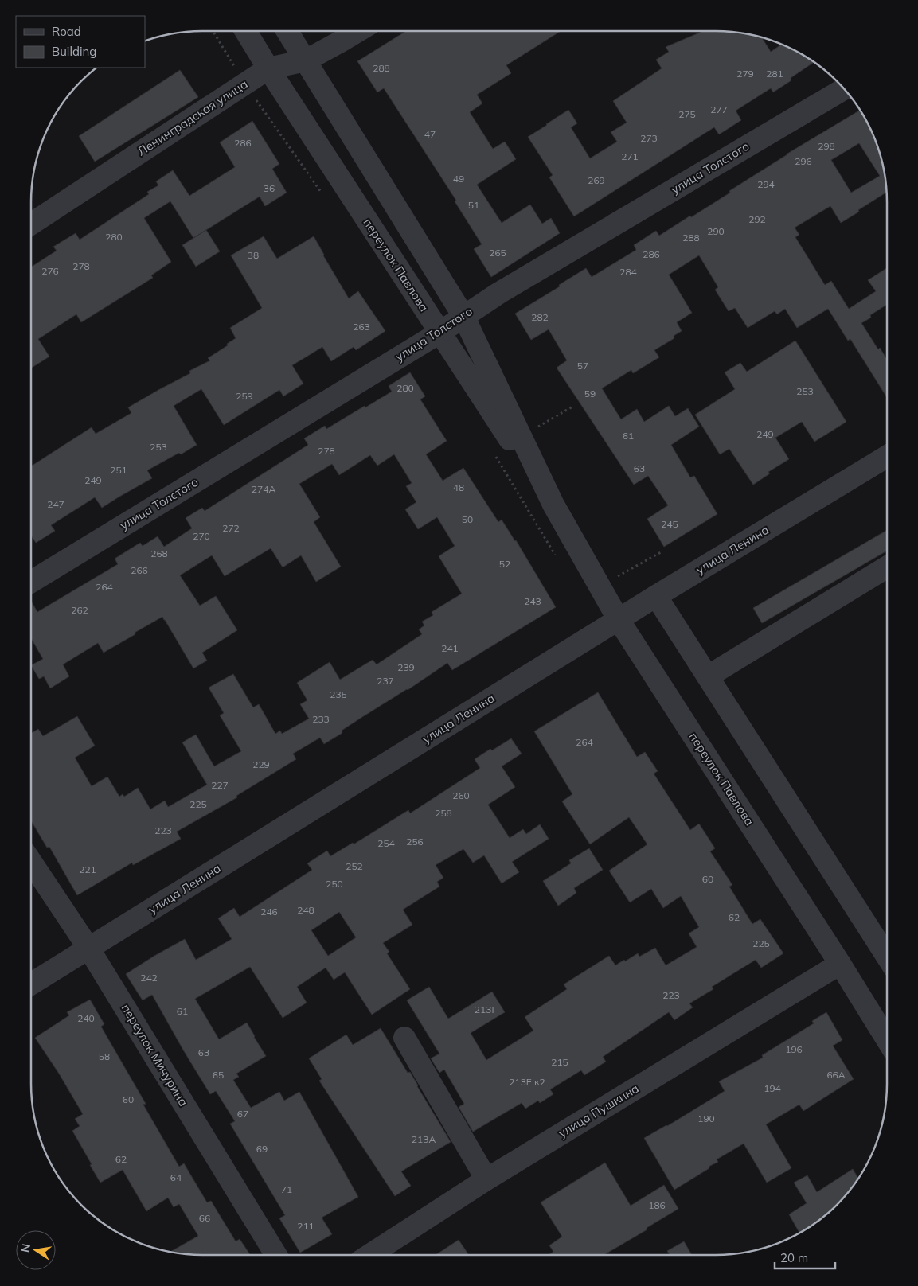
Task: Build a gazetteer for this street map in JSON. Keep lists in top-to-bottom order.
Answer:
{
  "streets": {
    "street": [
      "Ленинградская улица",
      "улица Толстого",
      "переулок Павлова",
      "улица Ленина",
      "переулок Мичурина",
      "улица Пушкина"
    ]
  },
  "crossings": [
    ["Ленинградская улица", "переулок Павлова"],
    ["улица Толстого", "переулок Павлова"],
    ["переулок Павлова", "улица Ленина"],
    ["переулок Павлова", "улица Пушкина"],
    ["улица Ленина", "переулок Мичурина"]
  ],
  "house_numbers": [
    "288",
    "279",
    "281",
    "277",
    "275",
    "47",
    "273",
    "286",
    "298",
    "271",
    "296",
    "49",
    "269",
    "294",
    "36",
    "51",
    "292",
    "290",
    "280",
    "288",
    "265",
    "286",
    "38",
    "278",
    "276",
    "284",
    "282",
    "263",
    "57",
    "280",
    "253",
    "59",
    "259",
    "249",
    "61",
    "253",
    "278",
    "63",
    "251",
    "249",
    "48",
    "274А",
    "247",
    "50",
    "245",
    "272",
    "270",
    "268",
    "52",
    "266",
    "264",
    "243",
    "262",
    "241",
    "239",
    "237",
    "235",
    "233",
    "264",
    "229",
    "227",
    "260",
    "225",
    "258",
    "223",
    "256",
    "254",
    "252",
    "221",
    "60",
    "250",
    "248",
    "246",
    "62",
    "225",
    "242",
    "223",
    "213Г",
    "61",
    "240",
    "196",
    "63",
    "58",
    "215",
    "65",
    "66А",
    "213Е к2",
    "194",
    "60",
    "67",
    "190",
    "213А",
    "69",
    "62",
    "64",
    "71",
    "186",
    "66",
    "211"
  ],
  "legend": ["Road", "Building"],
  "scale_bar": "20 m",
  "north": "left"
}
